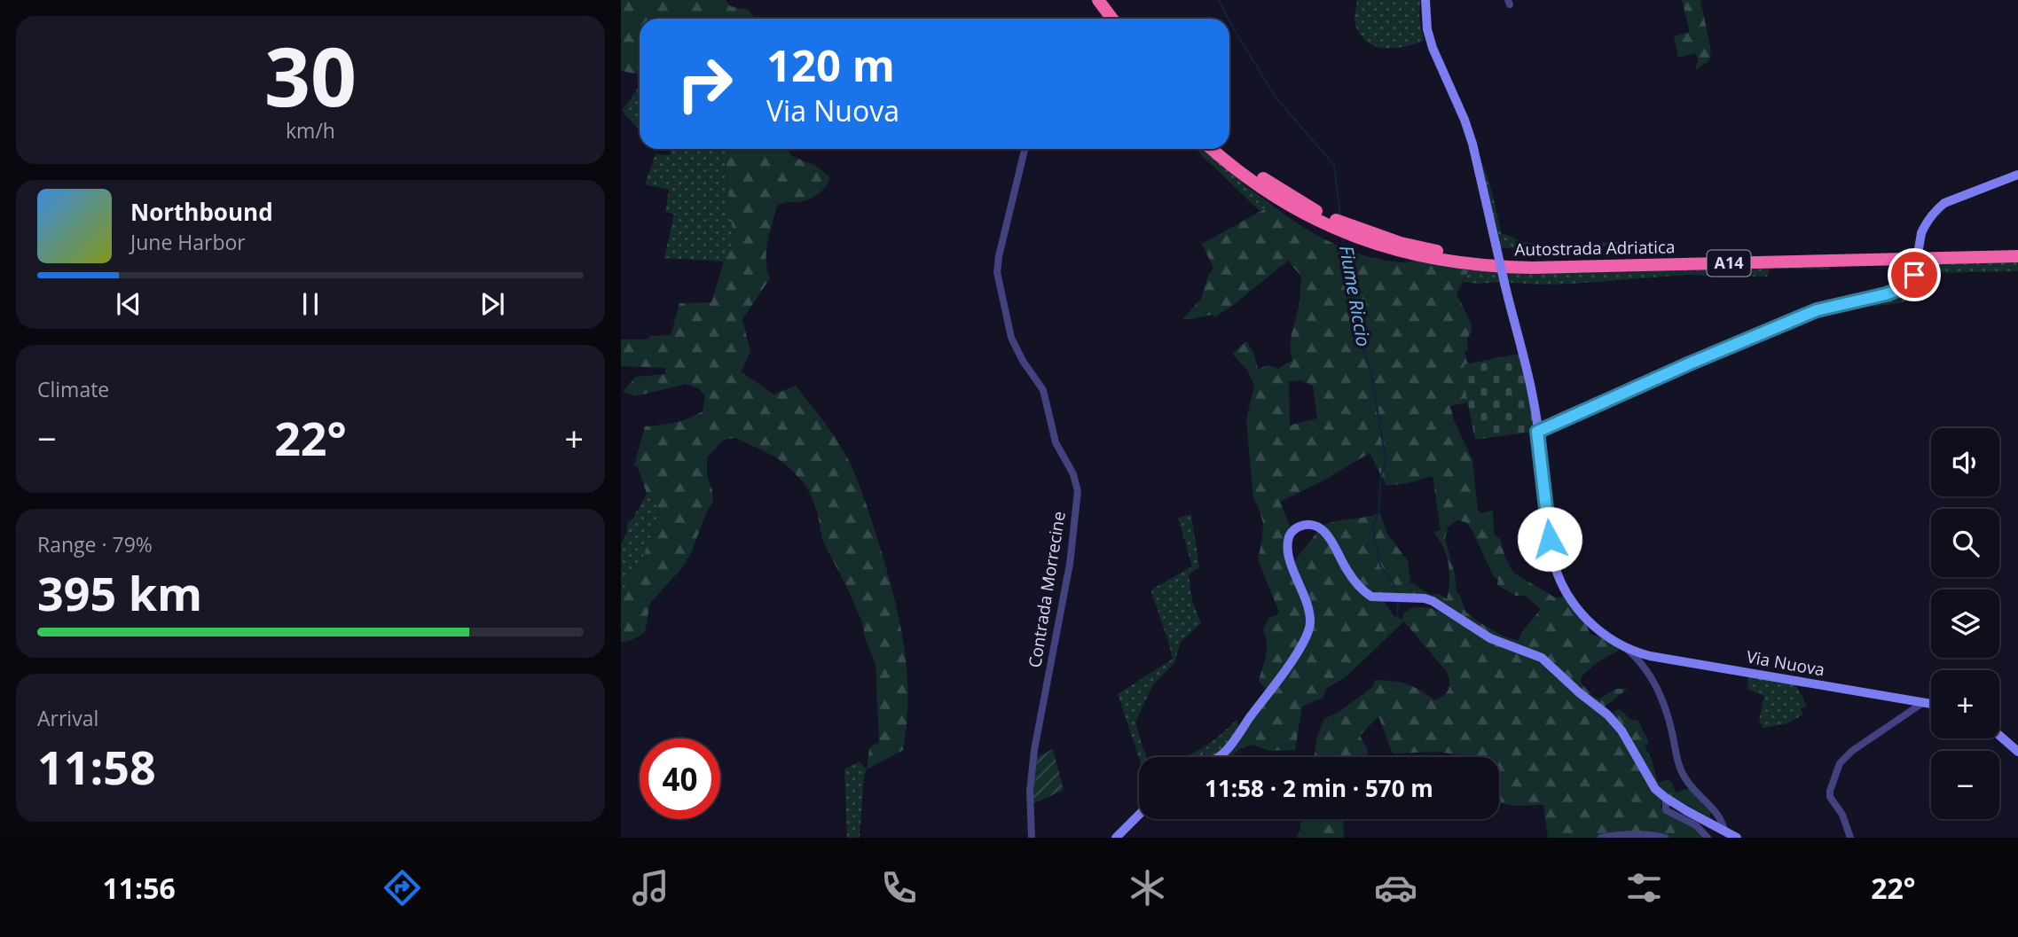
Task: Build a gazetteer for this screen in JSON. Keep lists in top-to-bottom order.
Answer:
{
  "streets": {
    "highway": ["Autostrada Adriatica", "A14"],
    "street": ["Contrada Morrecine", "Via Nuova"]
  },
  "water": ["Fiume Riccio"],
  "page": {
    "tile": [
      ["30", "km/h"],
      "Climate",
      ["Range · 79%", "395 km"],
      ["Arrival", "11:58"]
    ],
    "turn": ["120 m", "Via Nuova"],
    "song": ["Northbound", "June Harbor"],
    "heat": ["−", "22°", "+"],
    "map_buttons": ["+", "−"],
    "limit": "40",
    "trip": "11:58 · 2 min · 570 m",
    "tabs": ["11:56", "22°"]
  }
}
